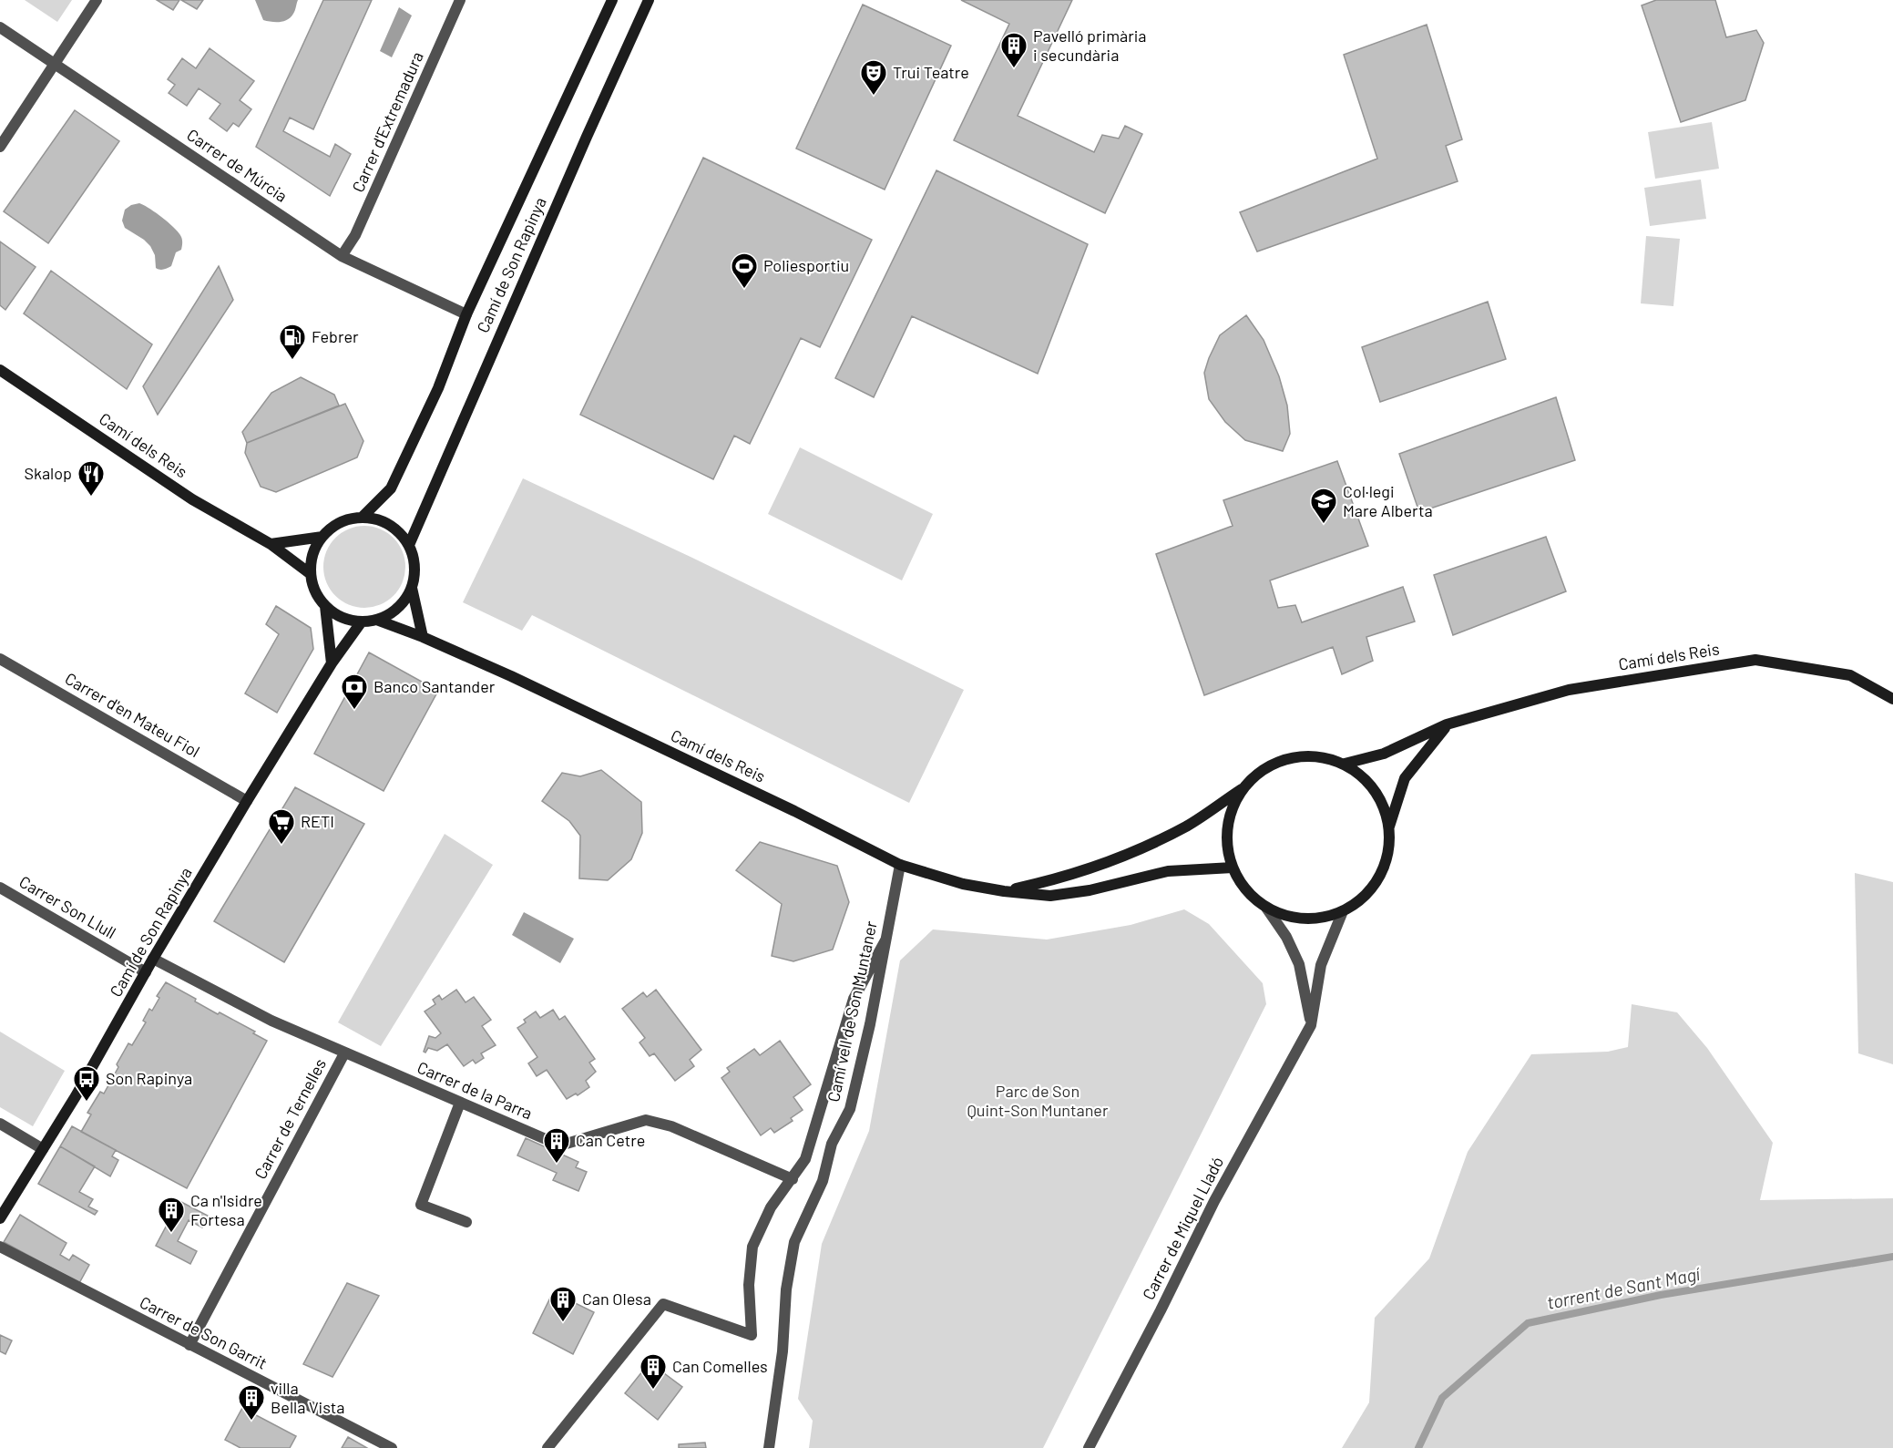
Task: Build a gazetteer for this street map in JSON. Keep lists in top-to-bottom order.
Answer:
{
  "streets": {
    "street": [
      "Carrer d'Extremadura",
      "Carrer de Múrcia",
      "Camí de Son Rapinya",
      "Camí dels Reis",
      "Carrer d'en Mateu Fiol",
      "Carrer Son Llull",
      "Camí vell de Son Muntaner",
      "Carrer de la Parra",
      "Carrer de Ternelles",
      "Carrer de Miquel Lladó",
      "Carrer de Son Garrit"
    ]
  },
  "crossings": [
    ["Carrer d'Extremadura", "Carrer de Múrcia"],
    ["Carrer de Múrcia", "Camí de Son Rapinya"],
    ["Camí de Son Rapinya", "Camí dels Reis"],
    ["Camí de Son Rapinya", "Carrer d'en Mateu Fiol"],
    ["Camí de Son Rapinya", "Carrer Son Llull"],
    ["Camí de Son Rapinya", "Carrer de la Parra"],
    ["Camí dels Reis", "Camí vell de Son Muntaner"],
    ["Camí dels Reis", "Carrer de Miquel Lladó"],
    ["Carrer de la Parra", "Carrer de Ternelles"],
    ["Carrer de Ternelles", "Carrer de Son Garrit"]
  ],
  "water": ["torrent de Sant Magí"],
  "parks": ["Parc de Son Quint-Son Muntaner"],
  "places": {
    "building": [
      "Pavelló primària i secundària",
      "Can Cetre",
      "Ca n'Isidre Fortesa",
      "Can Olesa",
      "Can Comelles",
      "villa Bella Vista"
    ],
    "theatre": ["Trui Teatre"],
    "sports": ["Poliesportiu"],
    "fuel station": ["Febrer"],
    "restaurant": ["Skalop"],
    "school or university": ["Col·legi Mare Alberta"],
    "bank": ["Banco Santander"],
    "supermarket": ["RETI"],
    "bus stop": ["Son Rapinya"]
  }
}
